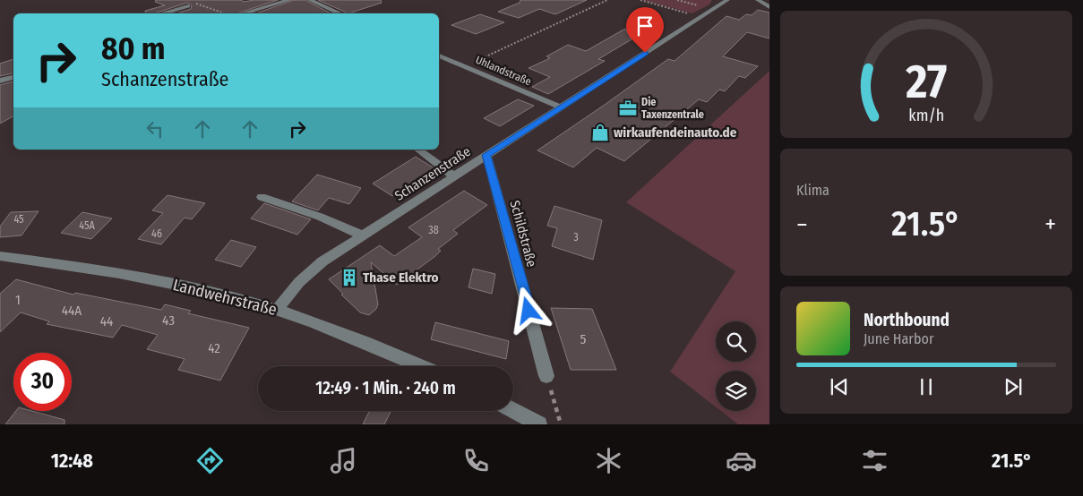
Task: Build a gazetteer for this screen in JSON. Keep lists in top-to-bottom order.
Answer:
{
  "streets": {
    "street": [
      "Uhlandstraße",
      "Schanzenstraße",
      "Schildstraße",
      "Landwehrstraße"
    ]
  },
  "crossings": [
    ["Uhlandstraße", "Schanzenstraße"],
    ["Schanzenstraße", "Schildstraße"],
    ["Schanzenstraße", "Landwehrstraße"]
  ],
  "places": {
    "office": ["Die Taxenzentrale"],
    "shop": ["wirkaufendeinauto.de"],
    "building": ["Thase Elektro"]
  },
  "house_numbers": [
    "45",
    "45A",
    "38",
    "46",
    "3",
    "1",
    "44A",
    "43",
    "44",
    "5",
    "42"
  ],
  "page": {
    "turn": ["80 m", "Schanzenstraße"],
    "tile": "Klima",
    "heat": ["−", "21.5°", "+"],
    "song": ["Northbound", "June Harbor"],
    "limit": "30",
    "trip": "12:49 · 1 Min. · 240 m",
    "tabs": ["12:48", "21.5°"],
    "gauge": ["27", "km/h"]
  }
}
